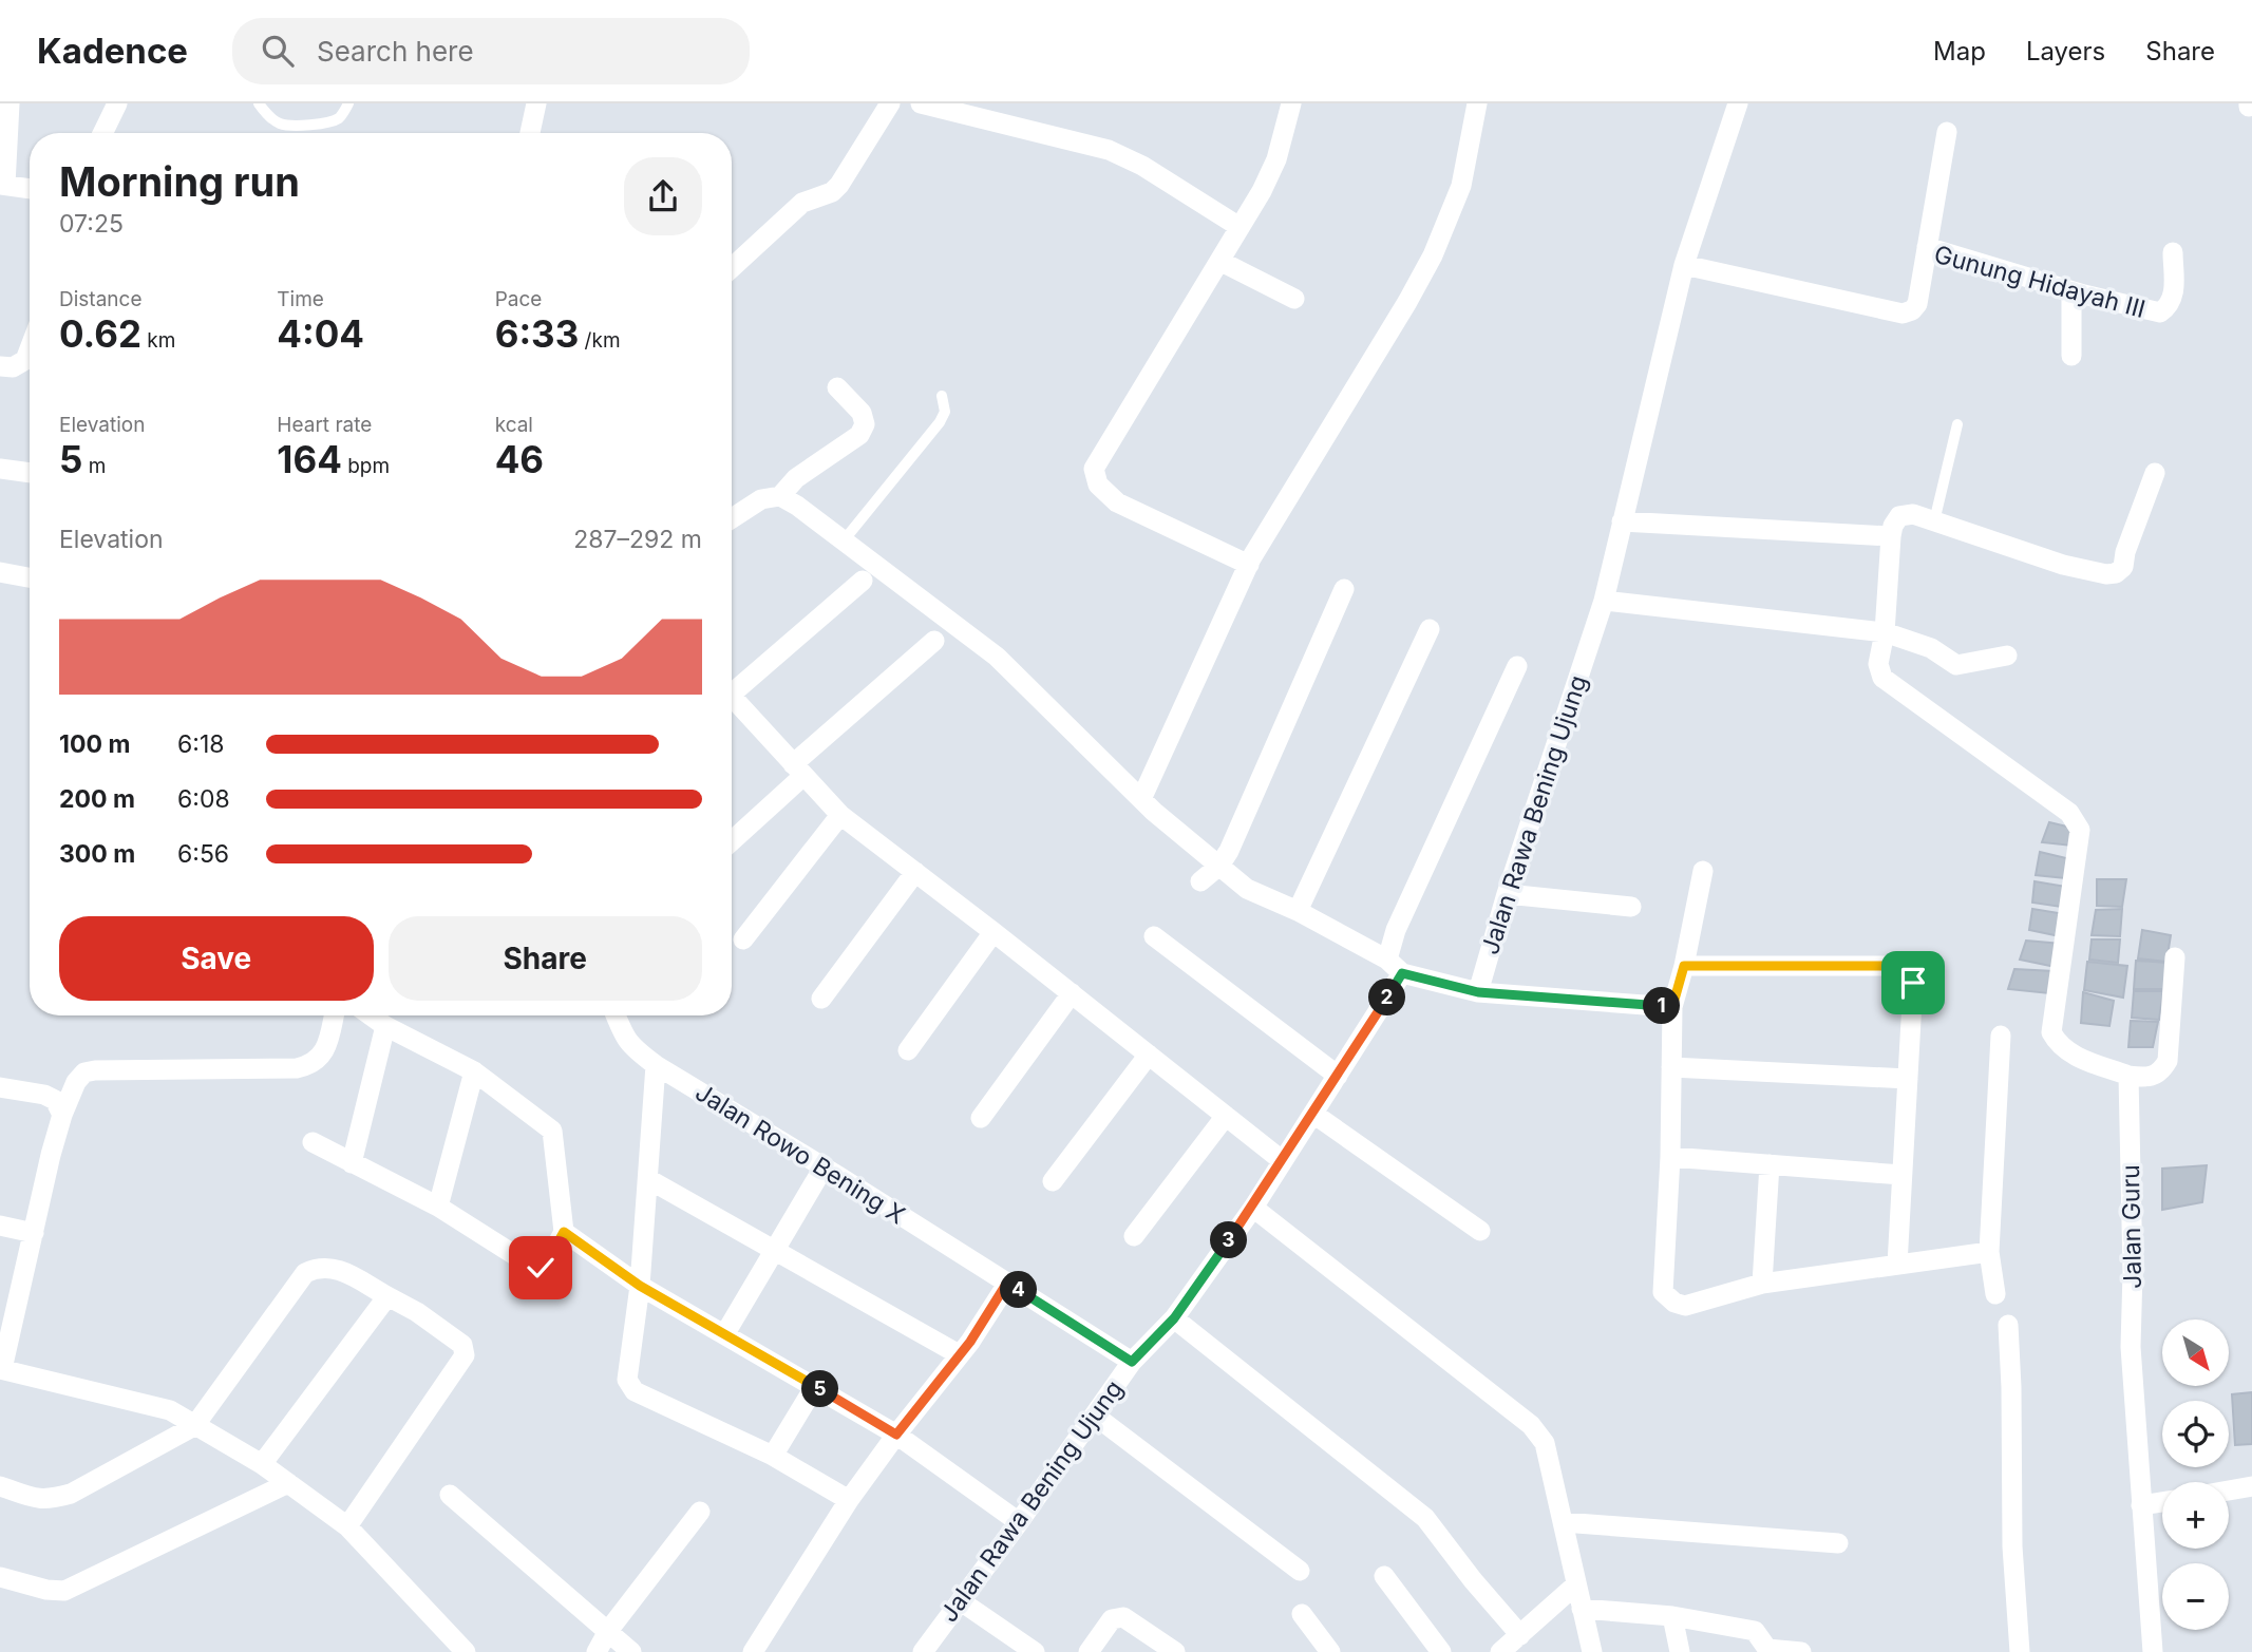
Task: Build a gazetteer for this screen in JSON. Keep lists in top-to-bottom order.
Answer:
{
  "streets": {
    "street": [
      "Gunung Hidayah III",
      "Jalan Rawa Bening Ujung",
      "Jalan Rowo Bening X",
      "Jalan Guru"
    ]
  },
  "crossings": [
    ["Gunung Hidayah III", "Jalan Rawa Bening Ujung"],
    ["Jalan Rawa Bening Ujung", "Jalan Rowo Bening X"]
  ],
  "north": "bottom right",
  "page": {
    "header": "Kadence",
    "search": "Search here",
    "nav": ["Map", "Layers", "Share"],
    "heading": ["Morning run", "07:25"],
    "stats": [
      ["Distance", "0.62 km"],
      ["Time", "4:04"],
      ["Pace", "6:33 /km"],
      ["Elevation", "5 m"],
      ["Heart rate", "164 bpm"],
      ["kcal", "46"]
    ],
    "chart": ["Elevation", "287–292 m"],
    "list": [
      {
        "name": "100 m",
        "note": "6:18"
      },
      {
        "name": "200 m",
        "note": "6:08"
      },
      {
        "name": "300 m",
        "note": "6:56"
      }
    ],
    "buttons": ["Save", "Share"],
    "pins": [
      "2",
      "1",
      "3",
      "4",
      "5"
    ],
    "map_buttons": ["+", "−"]
  }
}
